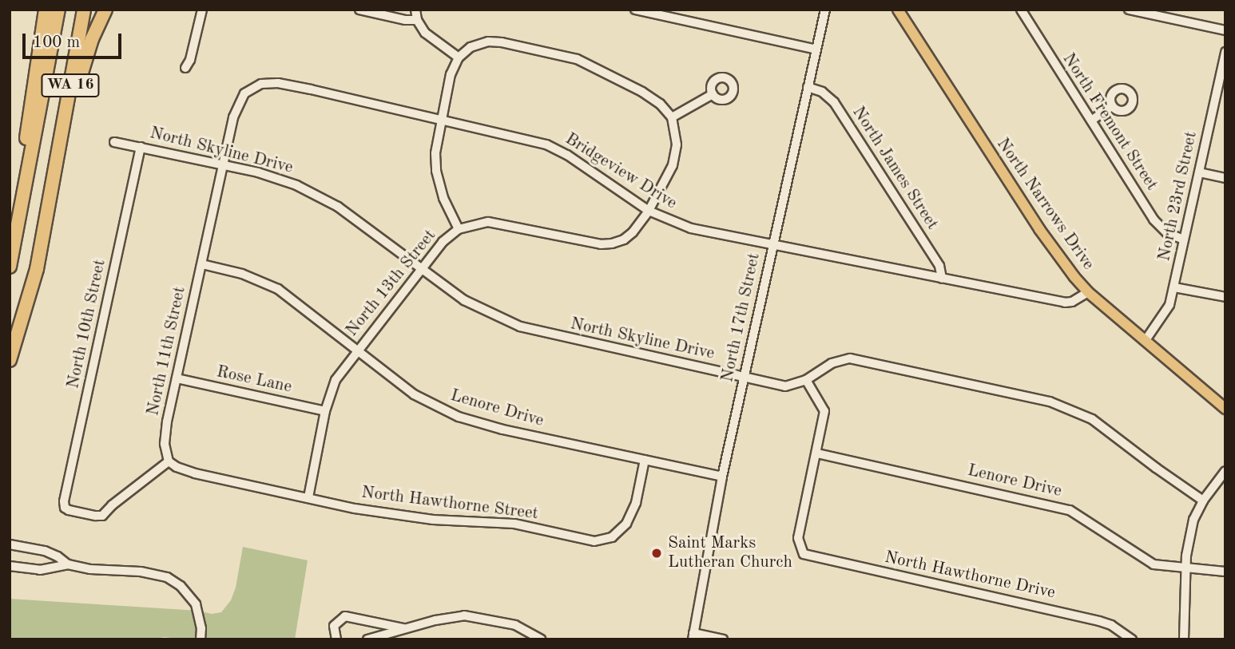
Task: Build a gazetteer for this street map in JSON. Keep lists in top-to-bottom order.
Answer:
{
  "streets": {
    "highway": ["WA 16"],
    "main road": ["North Narrows Drive"],
    "street": [
      "North Fremont Street",
      "North Skyline Drive",
      "North James Street",
      "Bridgeview Drive",
      "North 23rd Street",
      "North 13th Street",
      "North 17th Street",
      "North 10th Street",
      "North 11th Street",
      "Rose Lane",
      "Lenore Drive",
      "North Hawthorne Street",
      "North Hawthorne Drive"
    ]
  },
  "crossings": [
    ["North Fremont Street", "North 23rd Street"],
    ["North Skyline Drive", "Bridgeview Drive"],
    ["North Skyline Drive", "North 13th Street"],
    ["North Skyline Drive", "North 17th Street"],
    ["North Skyline Drive", "North 10th Street"],
    ["North Skyline Drive", "North 11th Street"],
    ["North James Street", "Bridgeview Drive"],
    ["North James Street", "North 17th Street"],
    ["Bridgeview Drive", "North Narrows Drive"],
    ["Bridgeview Drive", "North 13th Street"],
    ["Bridgeview Drive", "North 17th Street"],
    ["Bridgeview Drive", "North 11th Street"],
    ["North 23rd Street", "North Narrows Drive"],
    ["North 13th Street", "Rose Lane"],
    ["North 13th Street", "Lenore Drive"],
    ["North 13th Street", "North Hawthorne Street"],
    ["North 17th Street", "Lenore Drive"],
    ["North 10th Street", "North 11th Street"],
    ["North 10th Street", "North Hawthorne Street"],
    ["North 11th Street", "Rose Lane"],
    ["North 11th Street", "Lenore Drive"],
    ["North 11th Street", "North Hawthorne Street"],
    ["Lenore Drive", "North Hawthorne Street"],
    ["Lenore Drive", "North Hawthorne Drive"]
  ],
  "places": ["Saint Marks Lutheran Church"],
  "scale_bar": "100 m"
}
